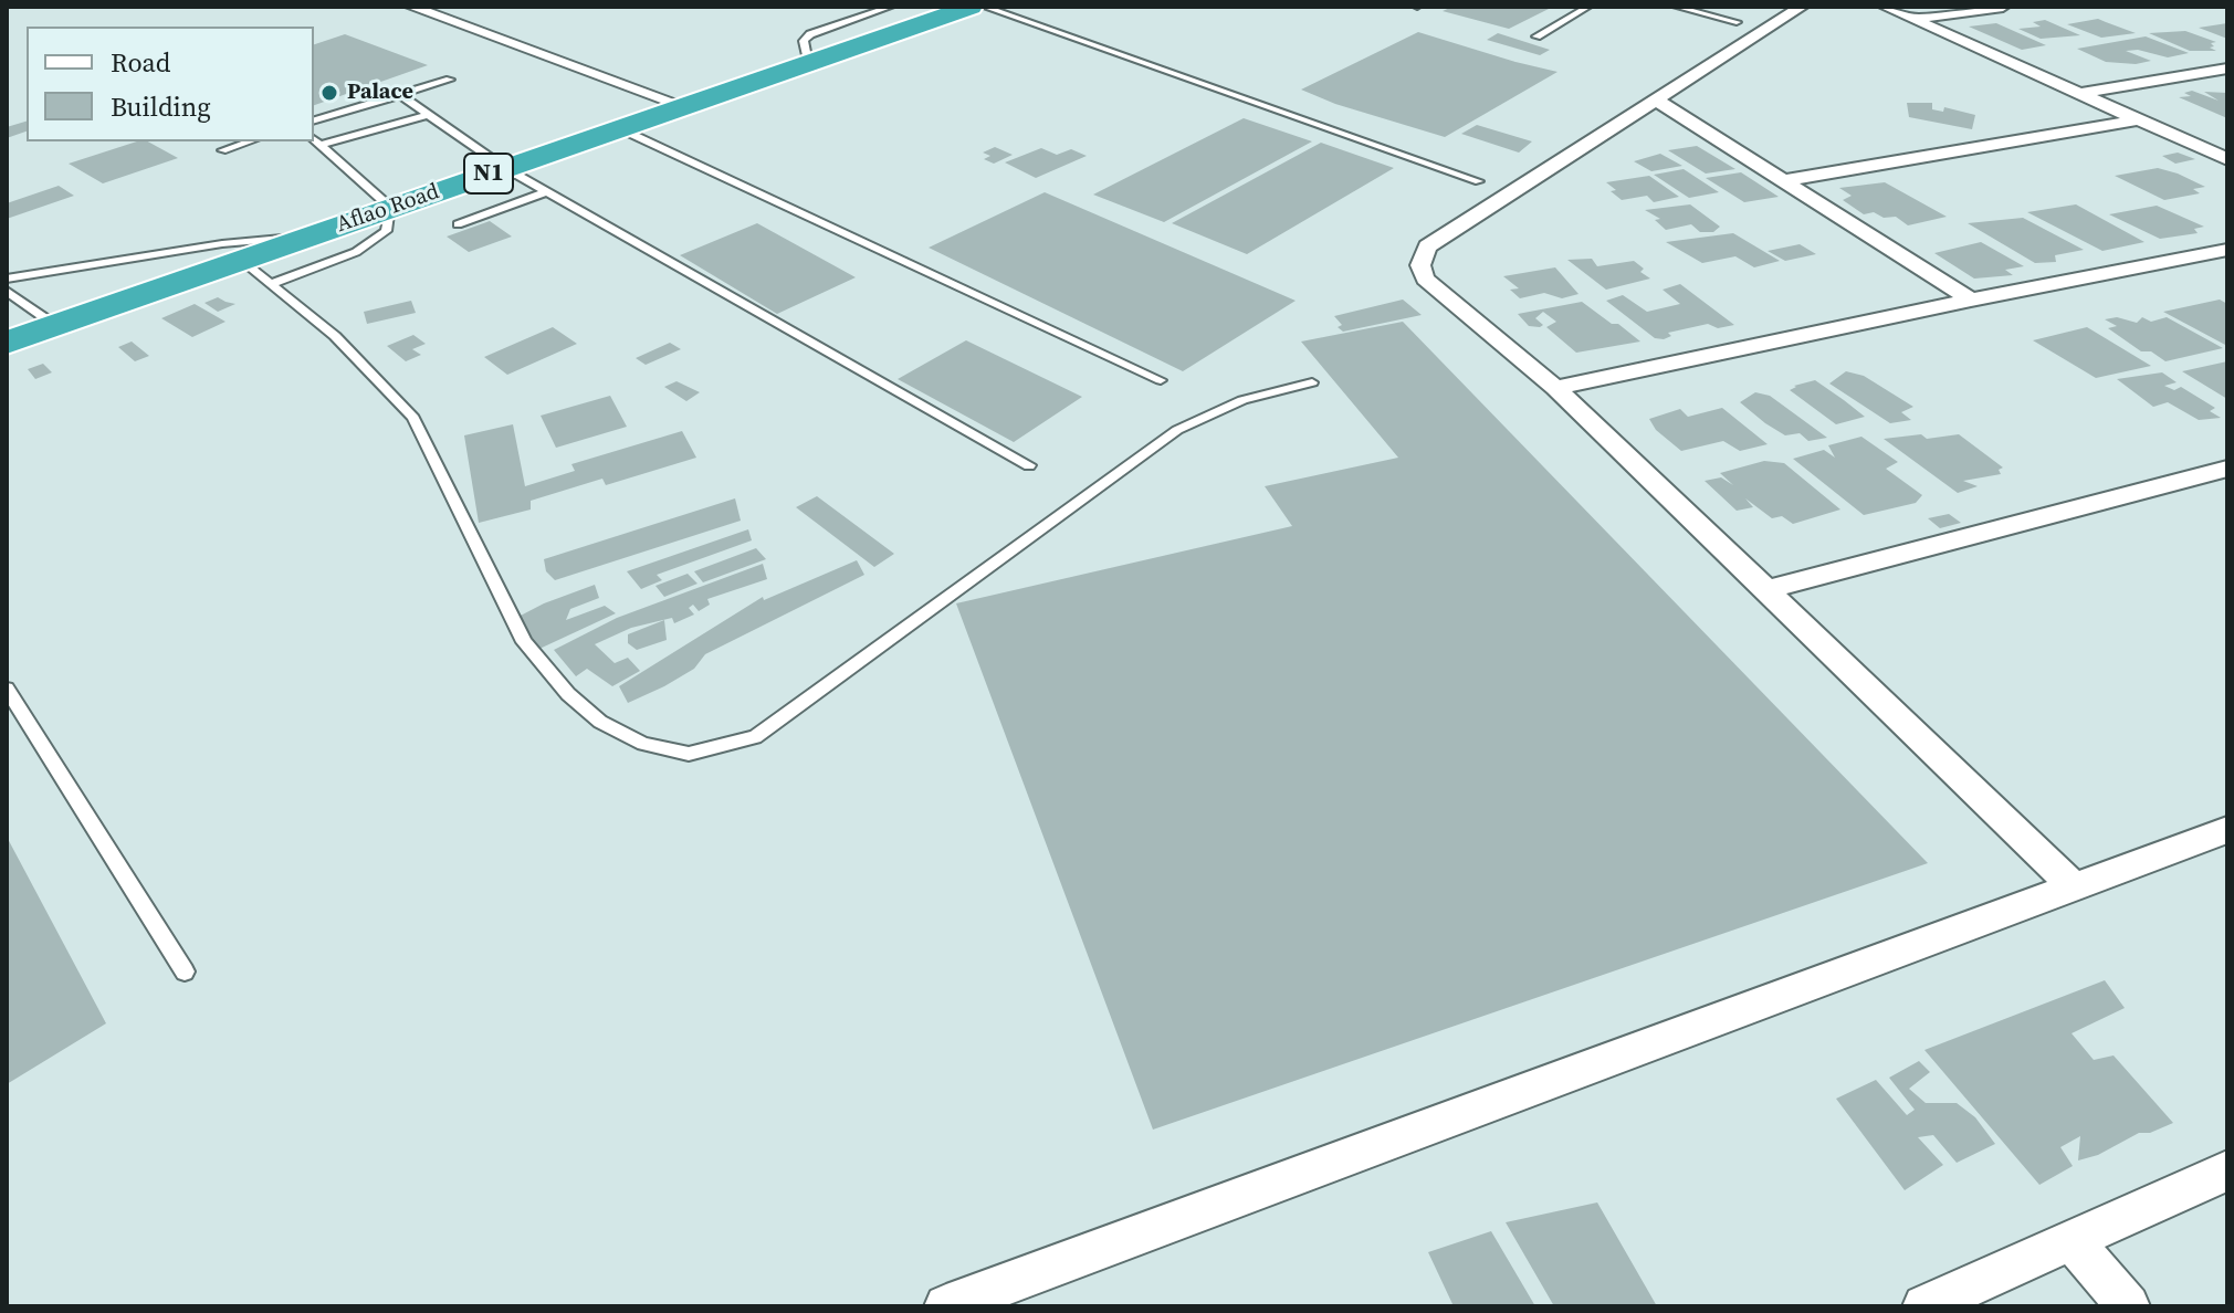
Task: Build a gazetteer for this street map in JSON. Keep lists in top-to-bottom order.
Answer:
{
  "streets": {
    "highway": ["N1", "Aflao Road"]
  },
  "places": ["Palace"],
  "legend": ["Road", "Building"]
}
